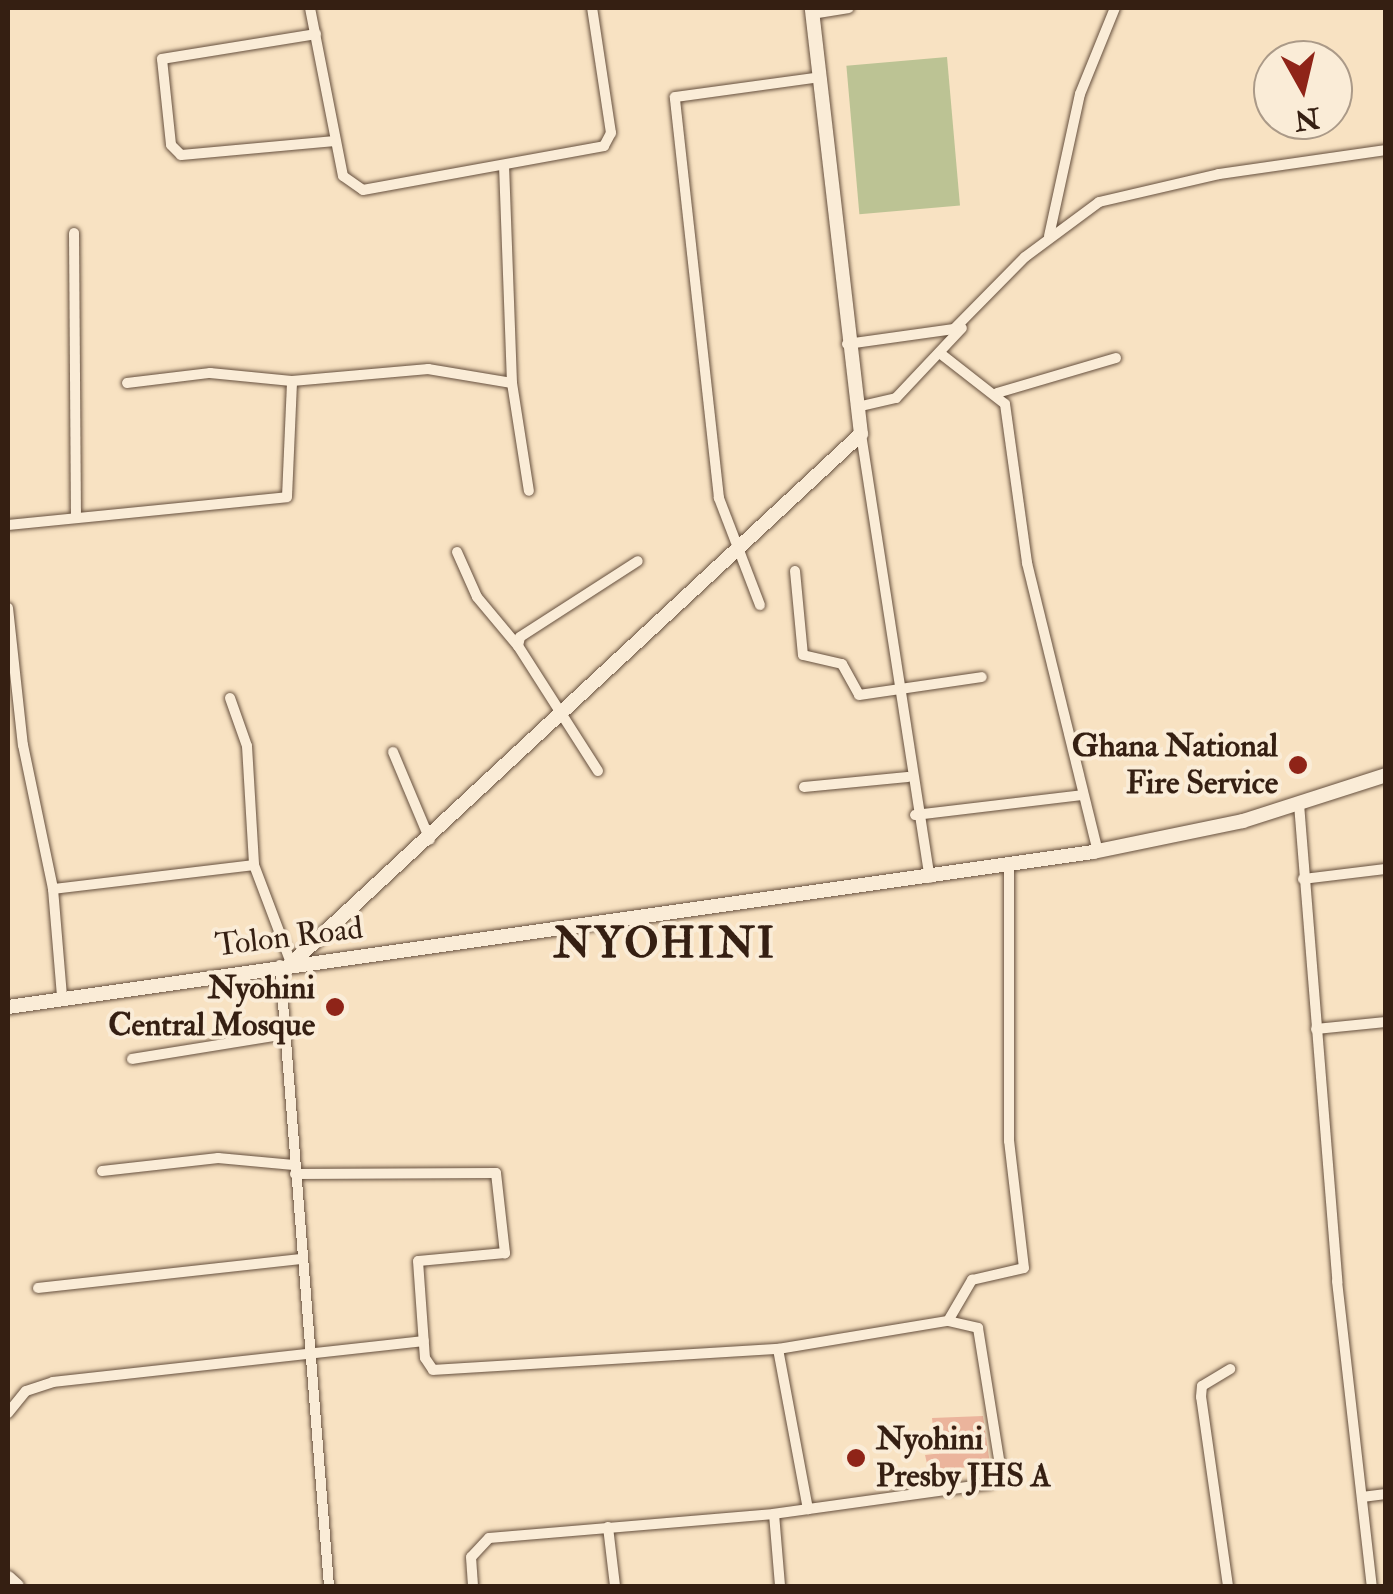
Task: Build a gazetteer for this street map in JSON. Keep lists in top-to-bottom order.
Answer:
{
  "streets": {
    "main road": ["Tolon Road"]
  },
  "districts": ["NYOHINI"],
  "places": ["Ghana National Fire Service", "Nyohini Central Mosque", "Nyohini Presby JHS A"],
  "north": "bottom"
}
